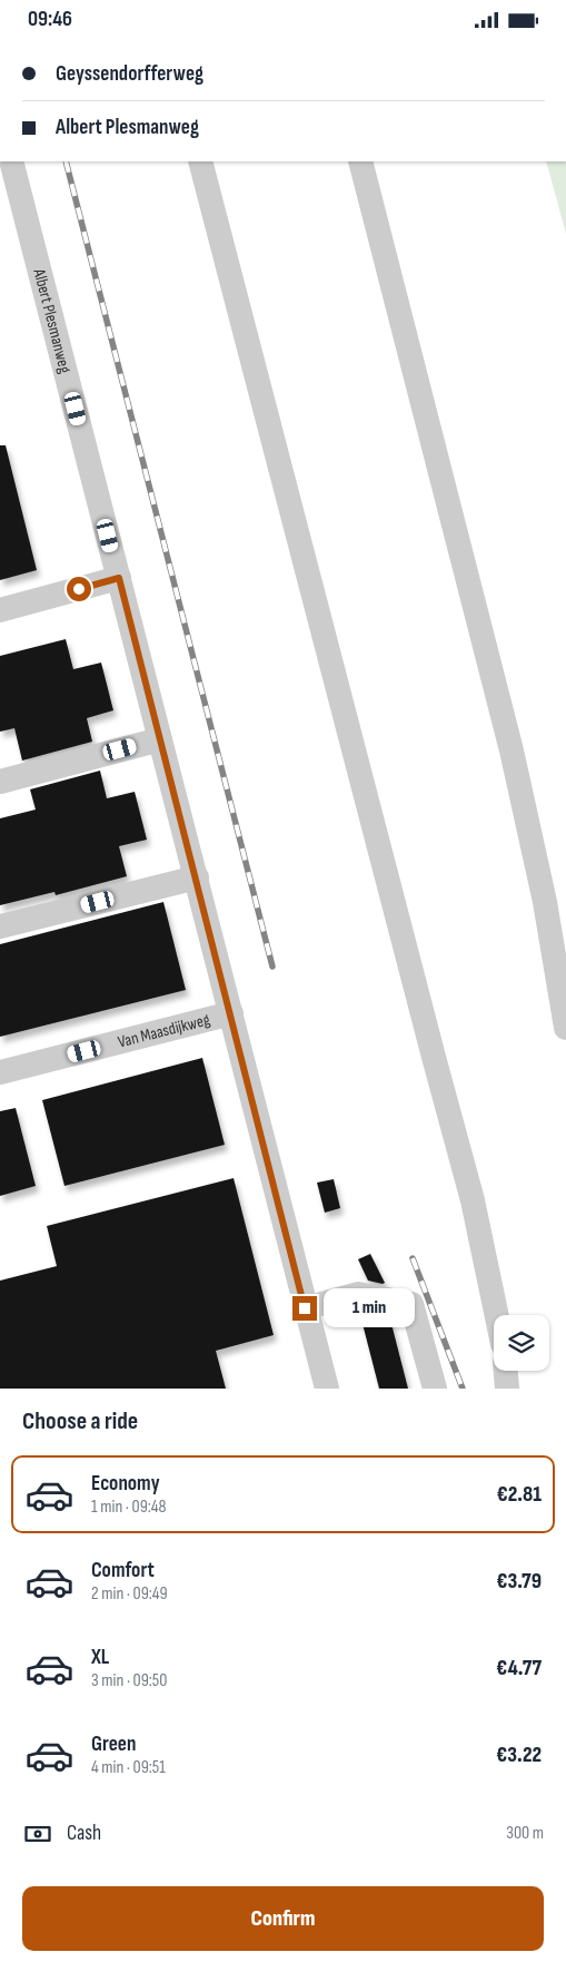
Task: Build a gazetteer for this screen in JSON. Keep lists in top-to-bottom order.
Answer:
{
  "streets": {
    "street": ["Albert Plesmanweg", "Van Maasdijkweg"]
  },
  "crossings": [
    ["Albert Plesmanweg", "Van Maasdijkweg"]
  ],
  "page": {
    "status": "09:46",
    "banner": ["Geyssendorfferweg", "Albert Plesmanweg"],
    "bubble": "1 min",
    "heading": "Choose a ride",
    "list": [
      {
        "name": "Economy",
        "note": "1 min · 09:48",
        "value": "€2.81"
      },
      {
        "name": "Comfort",
        "note": "2 min · 09:49",
        "value": "€3.79"
      },
      {
        "name": "XL",
        "note": "3 min · 09:50",
        "value": "€4.77"
      },
      {
        "name": "Green",
        "note": "4 min · 09:51",
        "value": "€3.22"
      }
    ],
    "pay": ["Cash", "300 m"],
    "buttons": "Confirm"
  }
}
